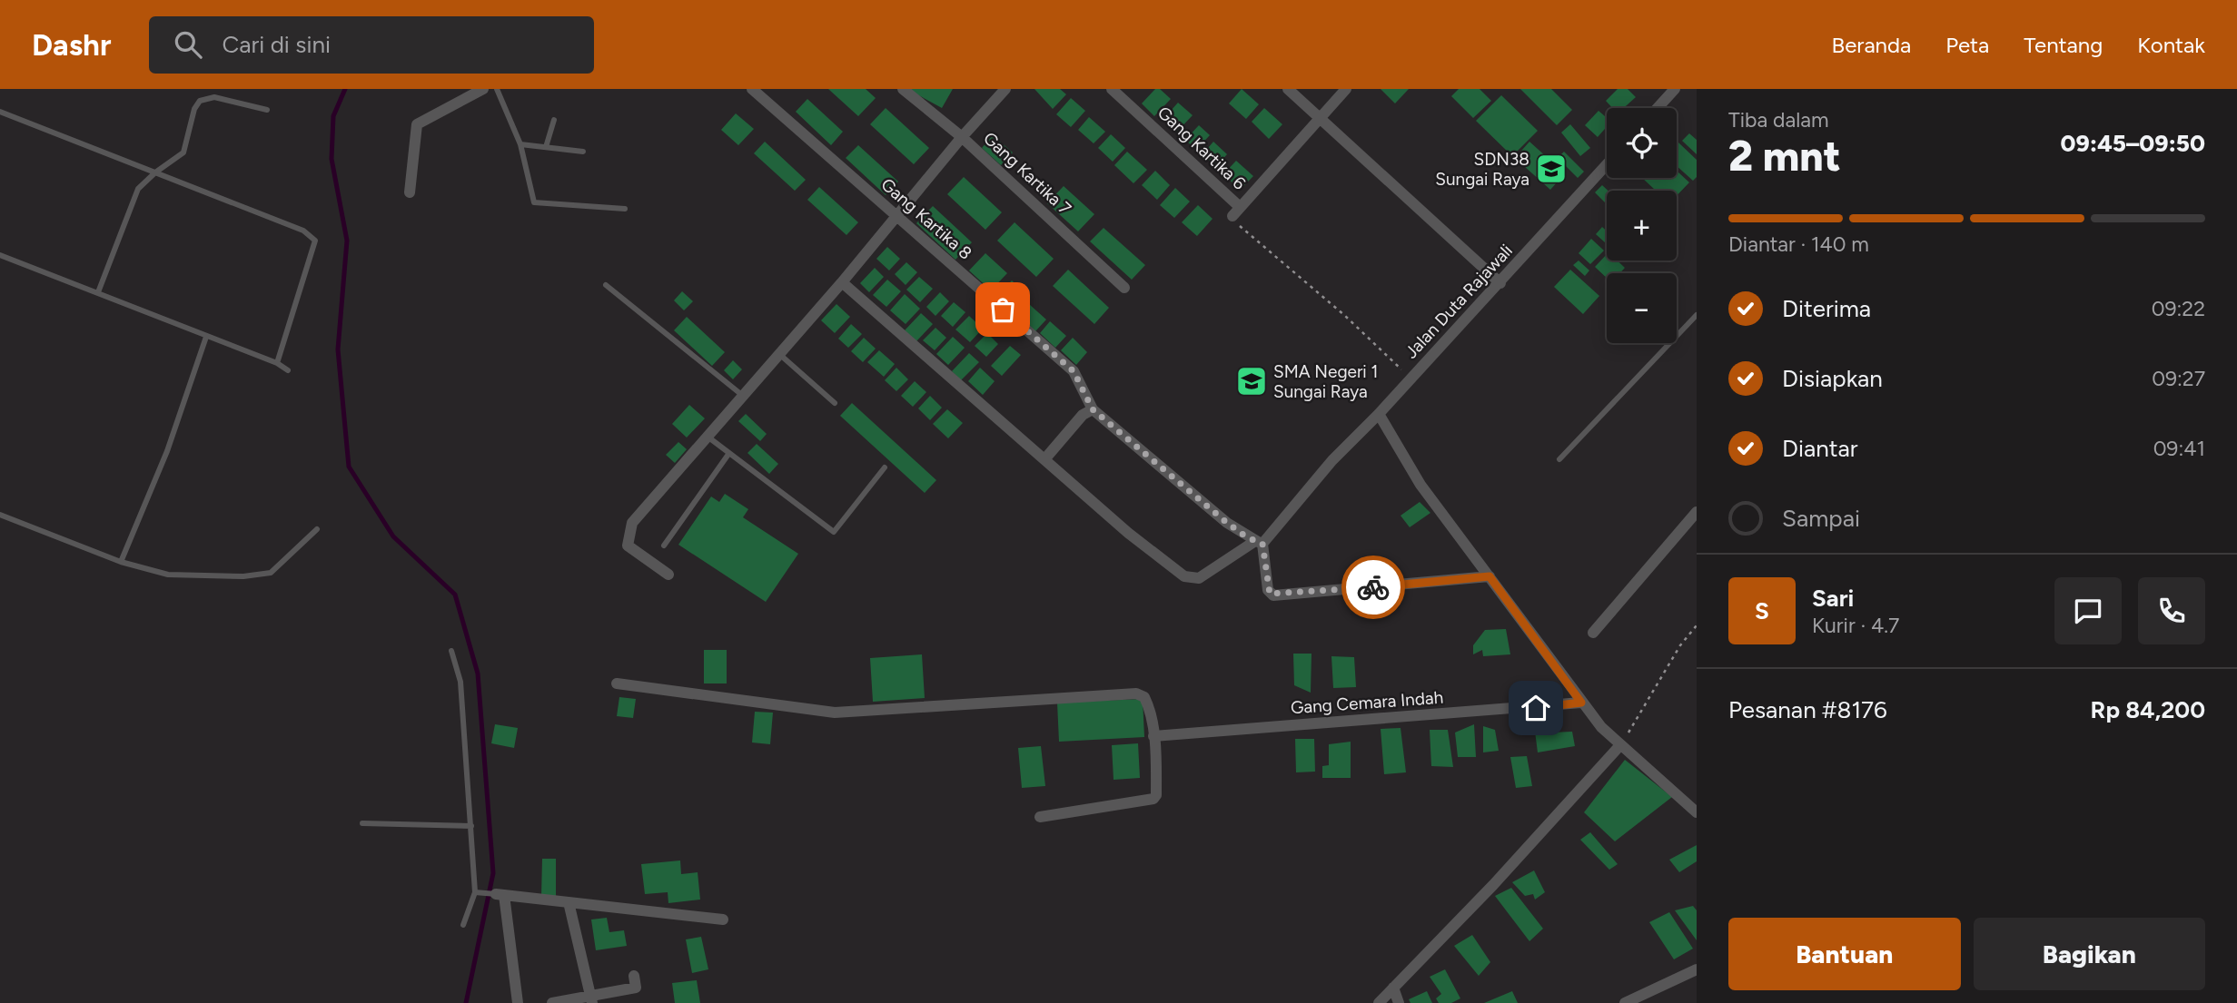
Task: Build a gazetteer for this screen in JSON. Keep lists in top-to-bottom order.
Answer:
{
  "streets": {
    "street": [
      "Gang Kartika 6",
      "Gang Kartika 7",
      "Gang Kartika 8",
      "Jalan Duta Rajawali",
      "Gang Cemara Indah"
    ]
  },
  "crossings": [
    ["Gang Kartika 8", "Jalan Duta Rajawali"]
  ],
  "places": {
    "school or university": ["SDN38 Sungai Raya", "SMA Negeri 1 Sungai Raya"]
  },
  "page": {
    "header": "Dashr",
    "search": "Cari di sini",
    "nav": [
      "Beranda",
      "Peta",
      "Tentang",
      "Kontak"
    ],
    "heading": ["2 mnt", "Tiba dalam", "09:45–09:50"],
    "panel": [
      "Sari",
      "Kurir · 4.7",
      "Pesanan #8176",
      "Rp 84,200"
    ],
    "map_buttons": ["+", "−"],
    "bar": "Diantar · 140 m",
    "list": [
      ["Diterima", "09:22"],
      ["Disiapkan", "09:27"],
      ["Diantar", "09:41"],
      "Sampai"
    ],
    "round": "S",
    "buttons": ["Bantuan", "Bagikan"]
  }
}
